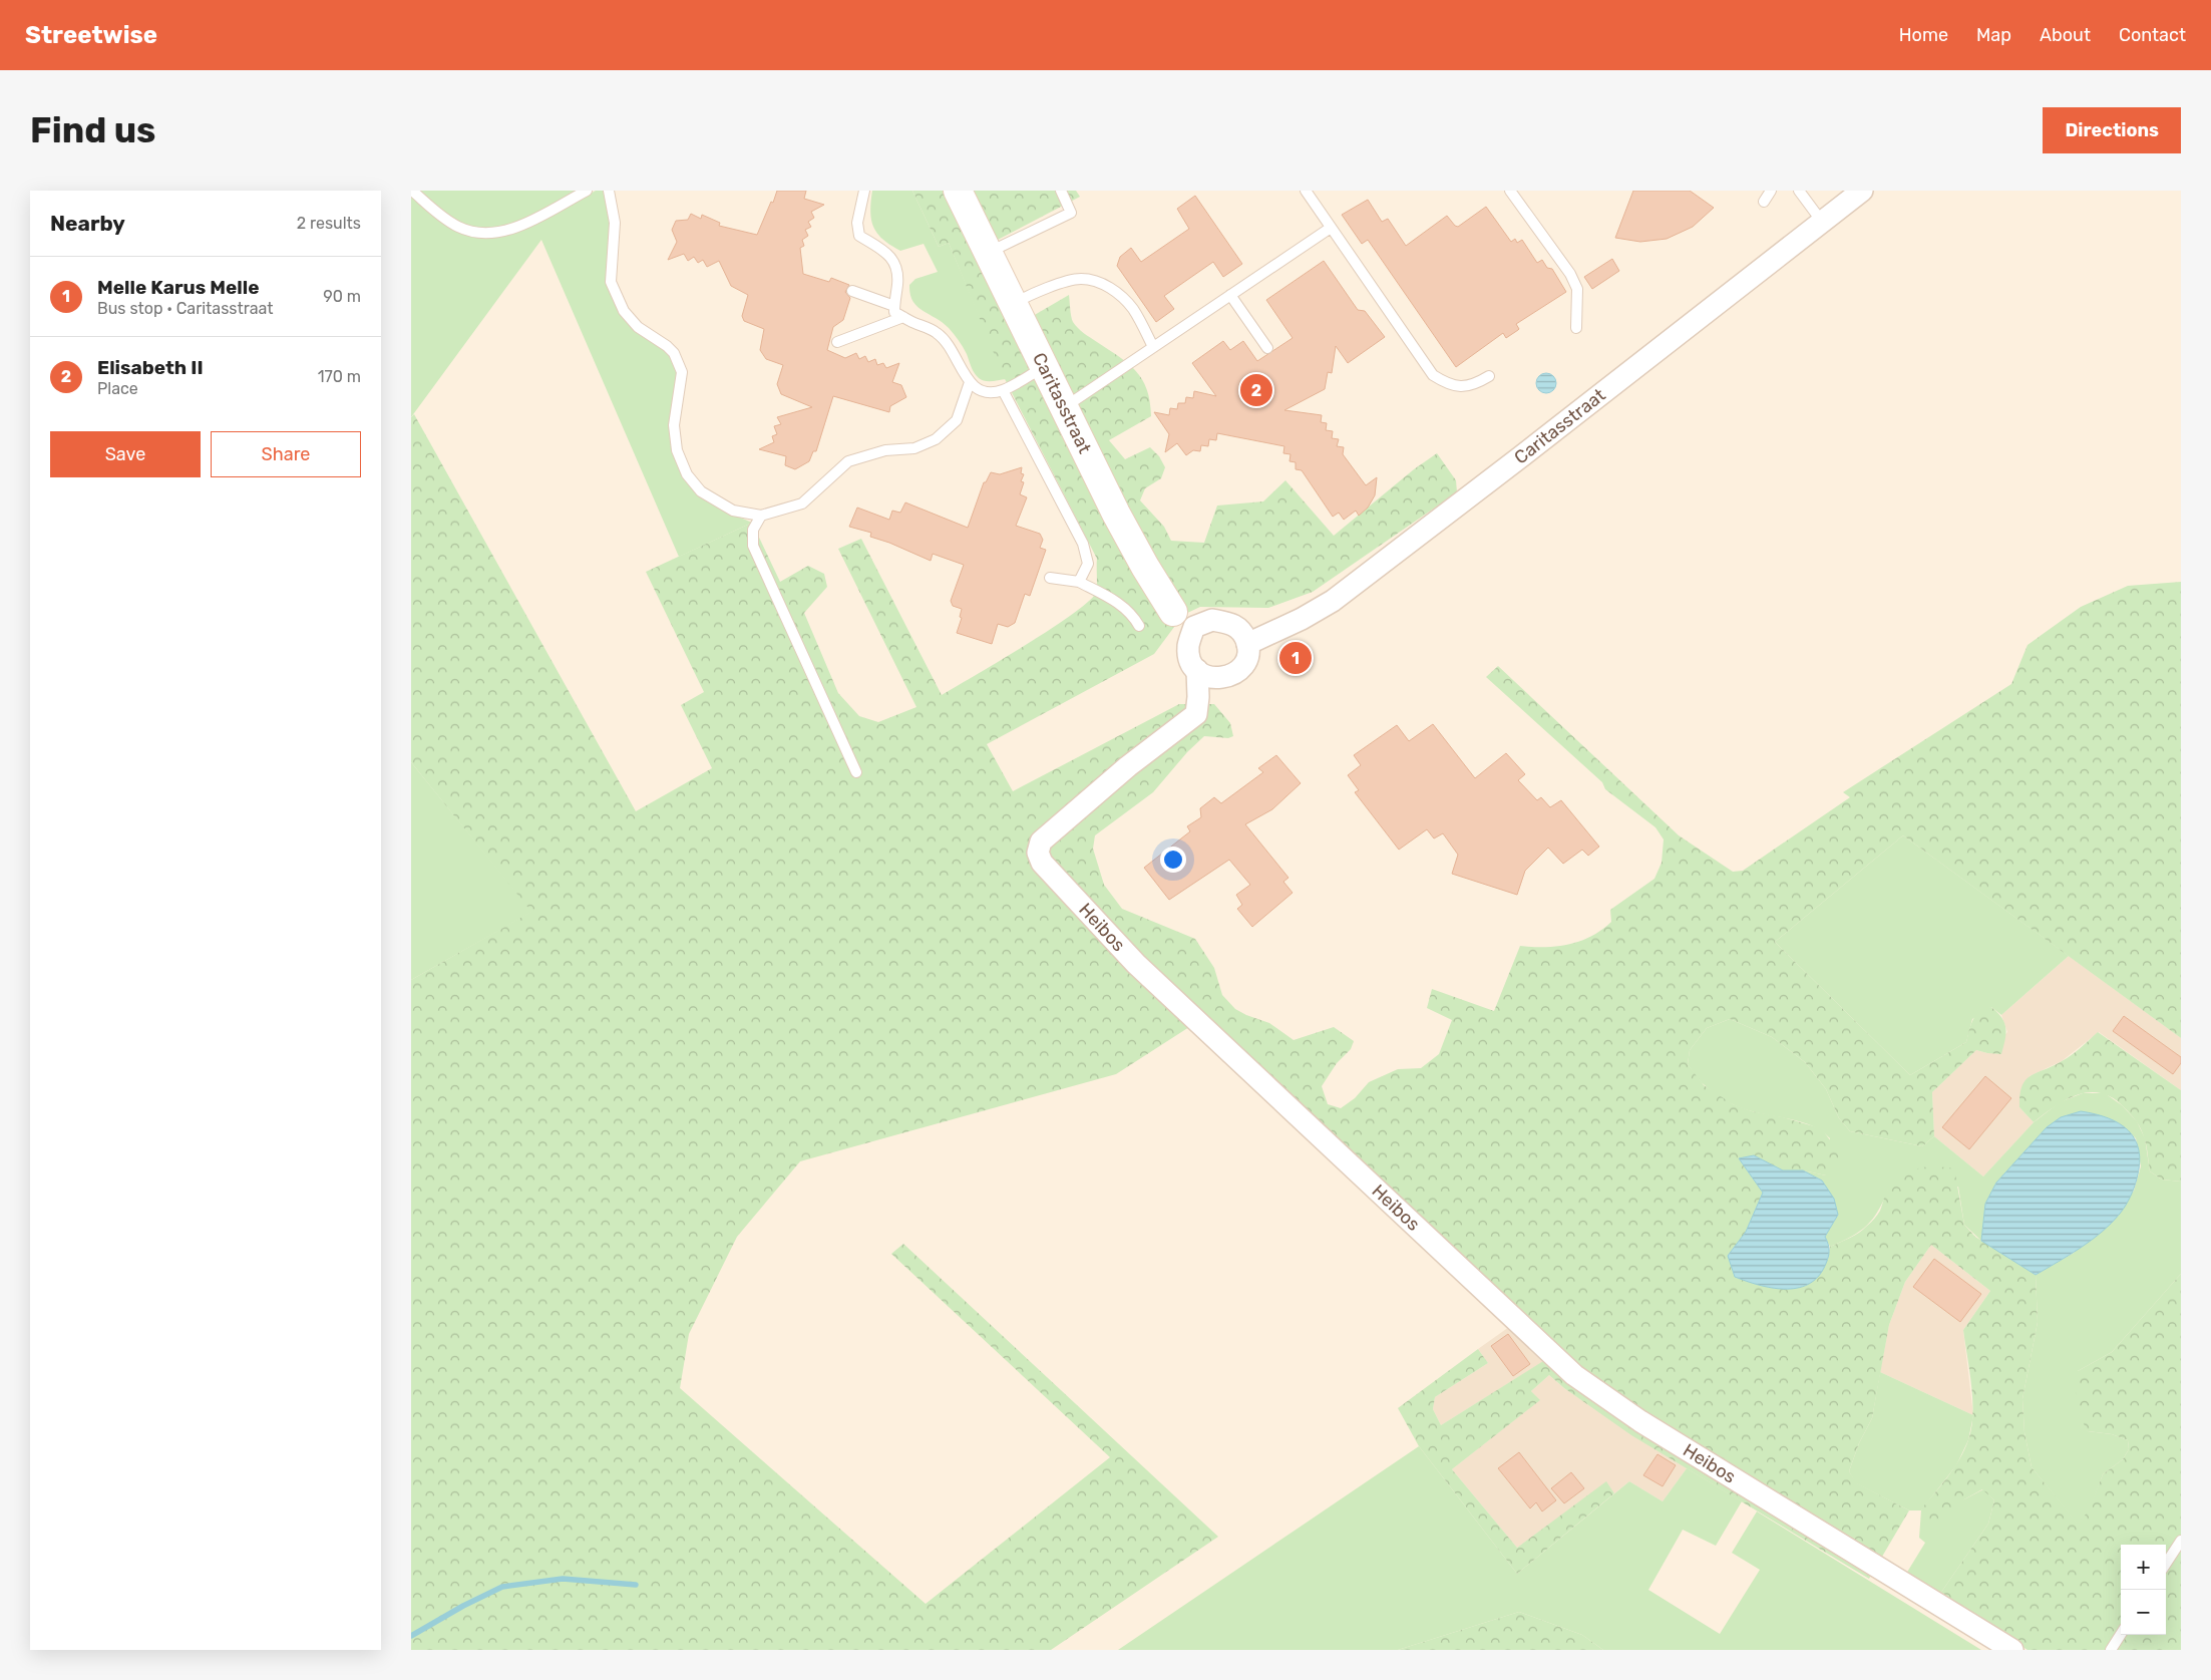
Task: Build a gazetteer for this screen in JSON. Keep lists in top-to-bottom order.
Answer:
{
  "streets": {
    "street": ["Caritasstraat", "Heibos"]
  },
  "crossings": [
    ["Caritasstraat", "Heibos"]
  ],
  "page": {
    "header": "Streetwise",
    "nav": [
      "Home",
      "Map",
      "About",
      "Contact"
    ],
    "buttons": [
      "Directions",
      ["Save", "Share"]
    ],
    "title": "Find us",
    "heading": ["Nearby", "2 results"],
    "list": [
      {
        "mark": "1",
        "name": "Melle Karus Melle",
        "note": "Bus stop · Caritasstraat",
        "value": "90 m"
      },
      {
        "mark": "2",
        "name": "Elisabeth II",
        "note": "Place",
        "value": "170 m"
      }
    ],
    "pins": ["2", "1"],
    "map_buttons": ["+", "−"]
  }
}
